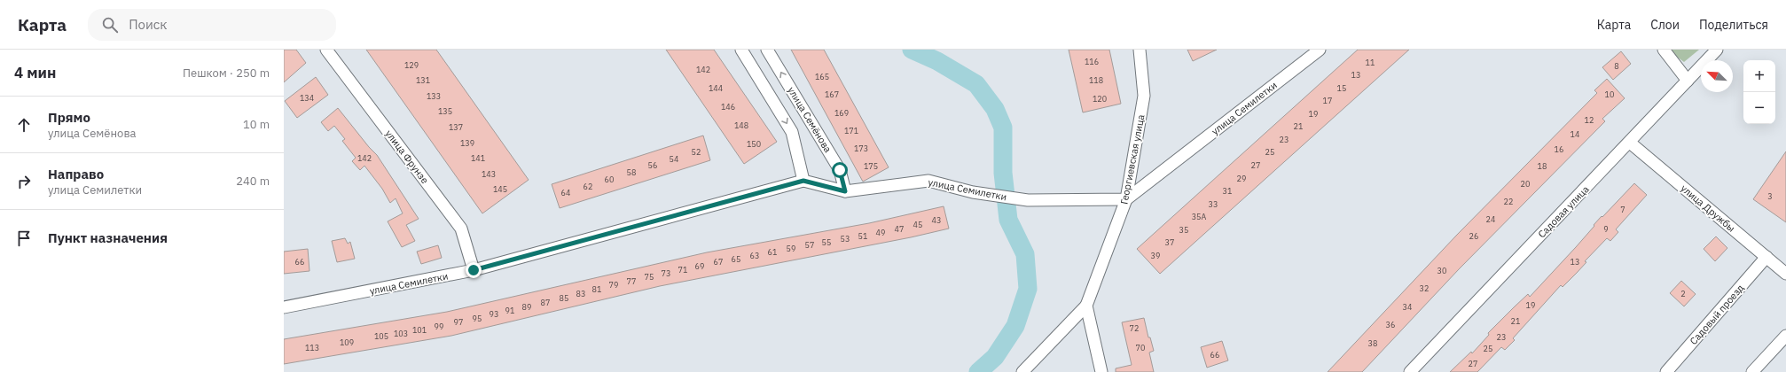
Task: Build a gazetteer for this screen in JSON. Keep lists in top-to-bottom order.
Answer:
{
  "streets": {
    "street": [
      "улица Семилетки",
      "улица Семёнова",
      "улица Фрунзе",
      "Георгиевская улица",
      "улица Дружбы",
      "Садовая улица",
      "Садовый проезд"
    ]
  },
  "crossings": [
    ["улица Семилетки", "улица Семёнова"],
    ["улица Семилетки", "улица Фрунзе"],
    ["улица Семилетки", "Георгиевская улица"],
    ["улица Дружбы", "Садовая улица"],
    ["улица Дружбы", "Садовый проезд"]
  ],
  "house_numbers": [
    "116",
    "11",
    "129",
    "8",
    "142",
    "13",
    "165",
    "131",
    "118",
    "144",
    "15",
    "167",
    "10",
    "133",
    "134",
    "120",
    "17",
    "146",
    "135",
    "169",
    "19",
    "12",
    "148",
    "21",
    "137",
    "171",
    "14",
    "23",
    "139",
    "150",
    "173",
    "16",
    "52",
    "25",
    "142",
    "141",
    "54",
    "56",
    "27",
    "175",
    "18",
    "58",
    "143",
    "29",
    "60",
    "20",
    "62",
    "145",
    "31",
    "64",
    "3",
    "22",
    "33",
    "7",
    "35А",
    "24",
    "43",
    "45",
    "47",
    "9",
    "35",
    "49",
    "51",
    "26",
    "53",
    "55",
    "37",
    "57",
    "59",
    "61",
    "63",
    "39",
    "65",
    "66",
    "67",
    "13",
    "69",
    "71",
    "30",
    "73",
    "75",
    "77",
    "79",
    "32",
    "81",
    "83",
    "2",
    "85",
    "87",
    "19",
    "89",
    "34",
    "91",
    "93",
    "95",
    "21",
    "97",
    "36",
    "99",
    "72",
    "101",
    "103",
    "105",
    "23",
    "109",
    "38",
    "113",
    "70",
    "25",
    "66",
    "27"
  ],
  "north": "top left",
  "page": {
    "header": "Карта",
    "search": "Поиск",
    "nav": ["Карта", "Слои", "Поделиться"],
    "heading": ["4 мин", "Пешком · 250 m"],
    "map_buttons": ["+", "−"],
    "list": [
      ["Прямо", "улица Семёнова", "10 m"],
      ["Направо", "улица Семилетки", "240 m"],
      "Пункт назначения"
    ]
  }
}
